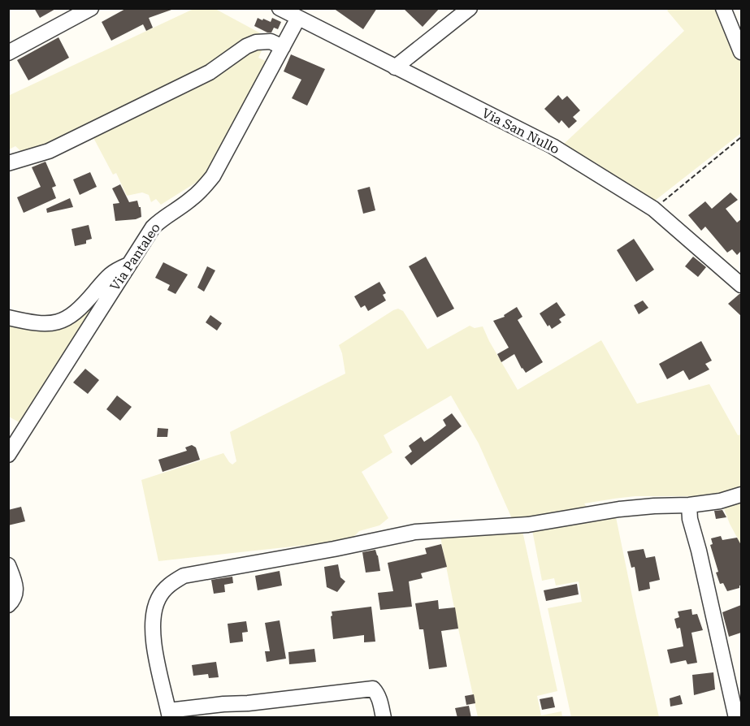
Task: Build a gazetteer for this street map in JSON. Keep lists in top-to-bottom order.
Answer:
{
  "streets": {
    "street": ["Via San Nullo", "Via Pantaleo"]
  },
  "crossings": [
    ["Via San Nullo", "Via Pantaleo"]
  ]
}
